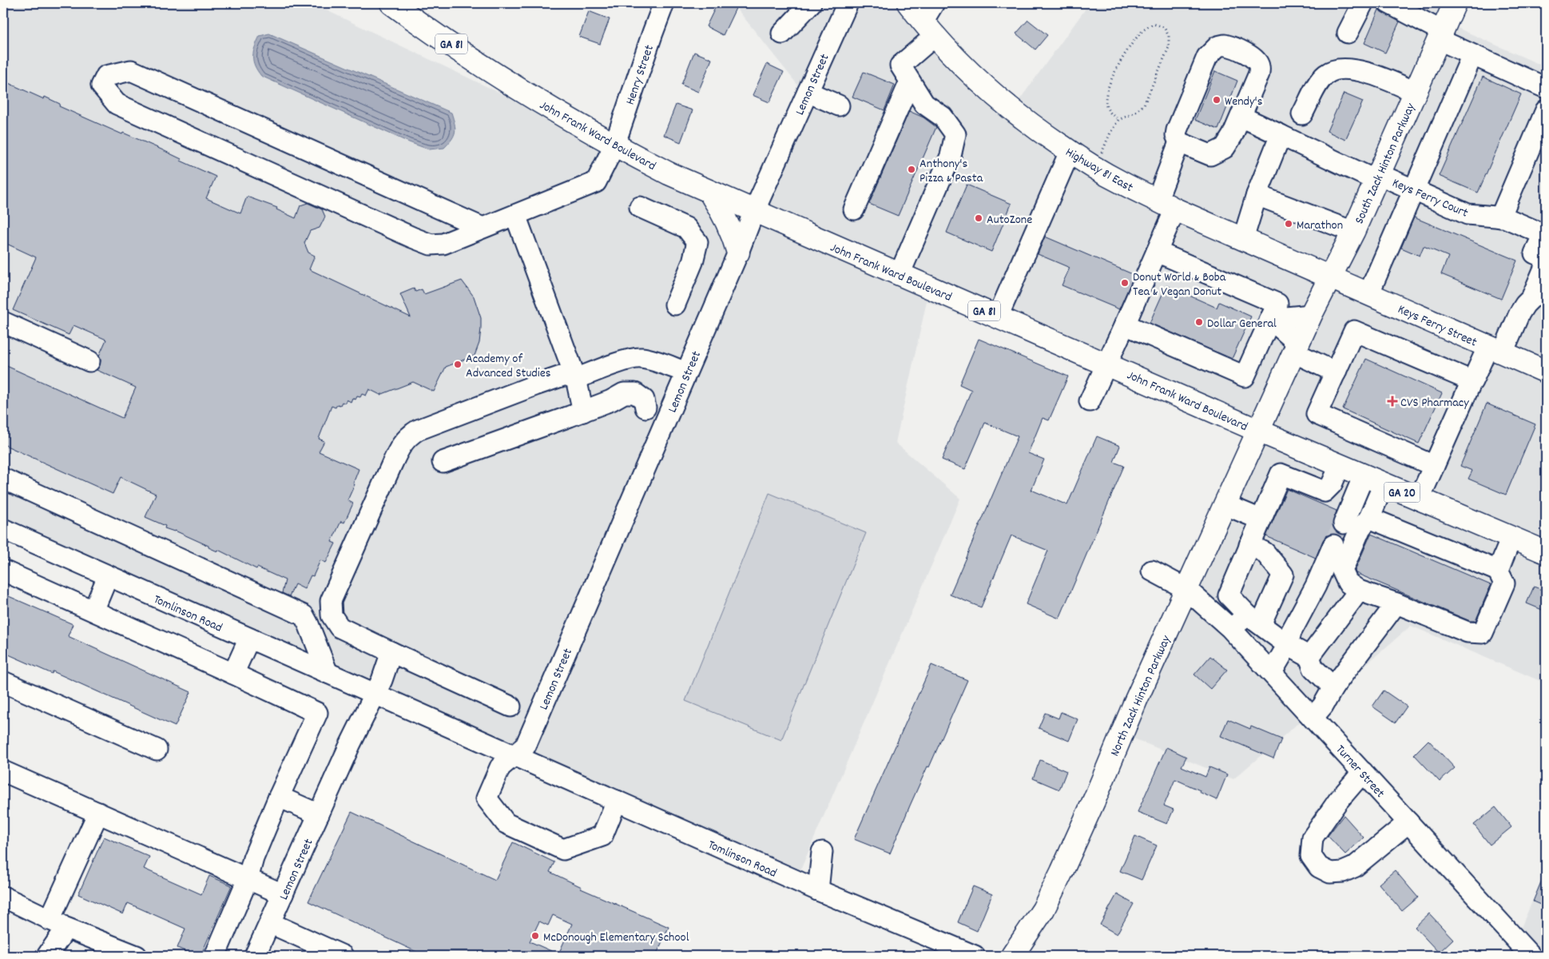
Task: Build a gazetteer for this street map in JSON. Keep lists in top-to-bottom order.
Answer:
{
  "streets": {
    "main road": [
      "GA 81",
      "John Frank Ward Boulevard",
      "South Zack Hinton Parkway",
      "Highway 81 East",
      "Keys Ferry Street",
      "GA 20",
      "North Zack Hinton Parkway"
    ],
    "street": [
      "Henry Street",
      "Lemon Street",
      "Keys Ferry Court",
      "Tomlinson Road",
      "Turner Street"
    ]
  },
  "crossings": [
    ["Henry Street", "John Frank Ward Boulevard"],
    ["Lemon Street", "John Frank Ward Boulevard"],
    ["Lemon Street", "Tomlinson Road"],
    ["John Frank Ward Boulevard", "South Zack Hinton Parkway"],
    ["John Frank Ward Boulevard", "North Zack Hinton Parkway"],
    ["South Zack Hinton Parkway", "Highway 81 East"],
    ["South Zack Hinton Parkway", "Keys Ferry Court"],
    ["South Zack Hinton Parkway", "Keys Ferry Street"],
    ["South Zack Hinton Parkway", "North Zack Hinton Parkway"],
    ["Highway 81 East", "Keys Ferry Street"],
    ["North Zack Hinton Parkway", "Turner Street"]
  ],
  "places": {
    "other": [
      "Wendy's",
      "Anthony's Pizza & Pasta",
      "AutoZone",
      "Marathon",
      "Donut World & Boba Tea & Vegan Donut",
      "Dollar General",
      "Academy of Advanced Studies",
      "McDonough Elementary School"
    ],
    "health": ["CVS Pharmacy"]
  }
}
